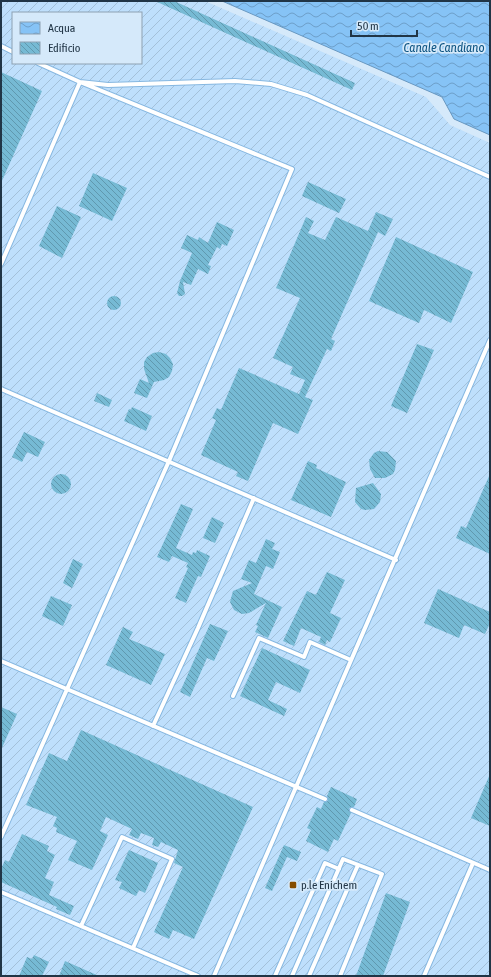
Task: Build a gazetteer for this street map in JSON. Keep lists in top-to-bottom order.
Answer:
{
  "water": ["Canale Candiano"],
  "places": {
    "transit": ["p.le Enichem"]
  },
  "legend": ["Acqua", "Edificio"],
  "scale_bar": "50 m"
}
